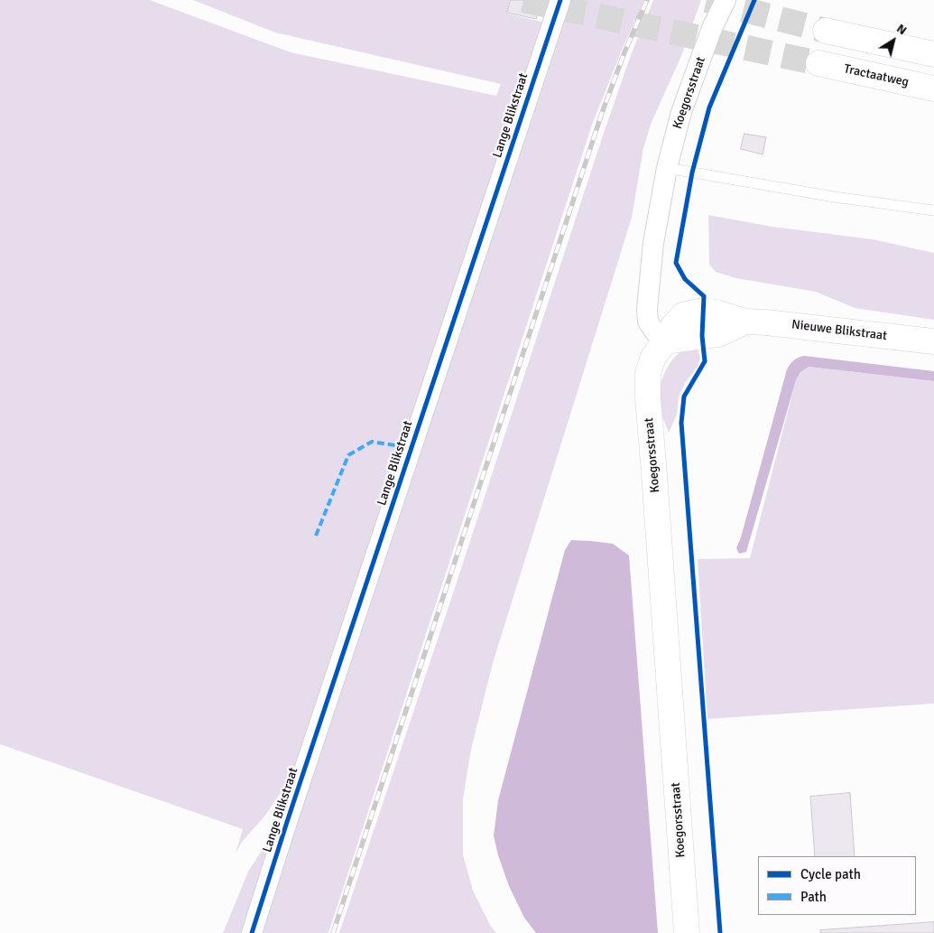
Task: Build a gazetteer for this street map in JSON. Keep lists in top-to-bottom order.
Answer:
{
  "streets": {
    "main road": ["Tractaatweg", "Koegorsstraat", "Nieuwe Blikstraat"],
    "street": ["Lange Blikstraat"]
  },
  "crossings": [
    ["Koegorsstraat", "Nieuwe Blikstraat"]
  ],
  "legend": ["Cycle path", "Path"],
  "north": "top right"
}
